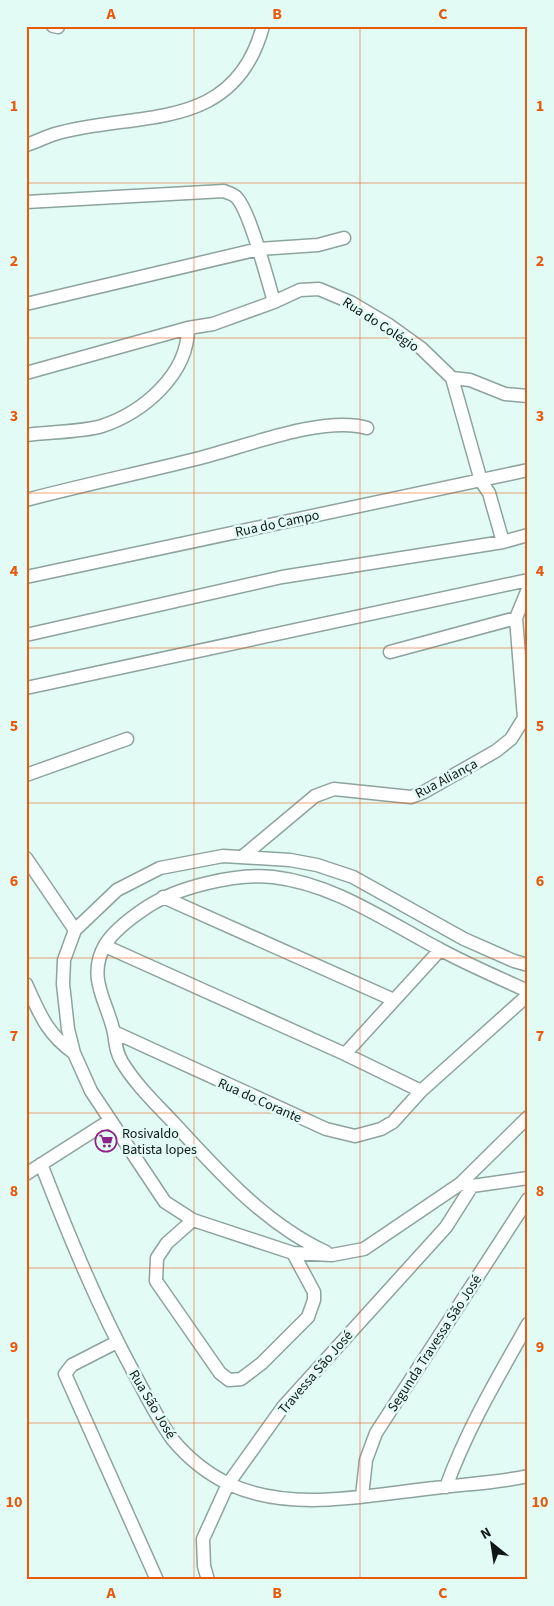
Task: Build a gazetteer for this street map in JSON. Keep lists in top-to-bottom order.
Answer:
{
  "streets": {
    "street": [
      "Rua do Colégio",
      "Rua do Campo",
      "Rua Aliança",
      "Rua do Corante",
      "Segunda Travessa São José",
      "Travessa São José",
      "Rua São José"
    ]
  },
  "crossings": [
    ["Segunda Travessa São José", "Rua São José"],
    ["Travessa São José", "Rua São José"]
  ],
  "places": {
    "supermarket": ["Rosivaldo Batista lopes"]
  },
  "north": "top left",
  "grid": {
    "columns": ["A", "B", "C"],
    "rows": [
      "1",
      "2",
      "3",
      "4",
      "5",
      "6",
      "7",
      "8",
      "9",
      "10"
    ]
  }
}
